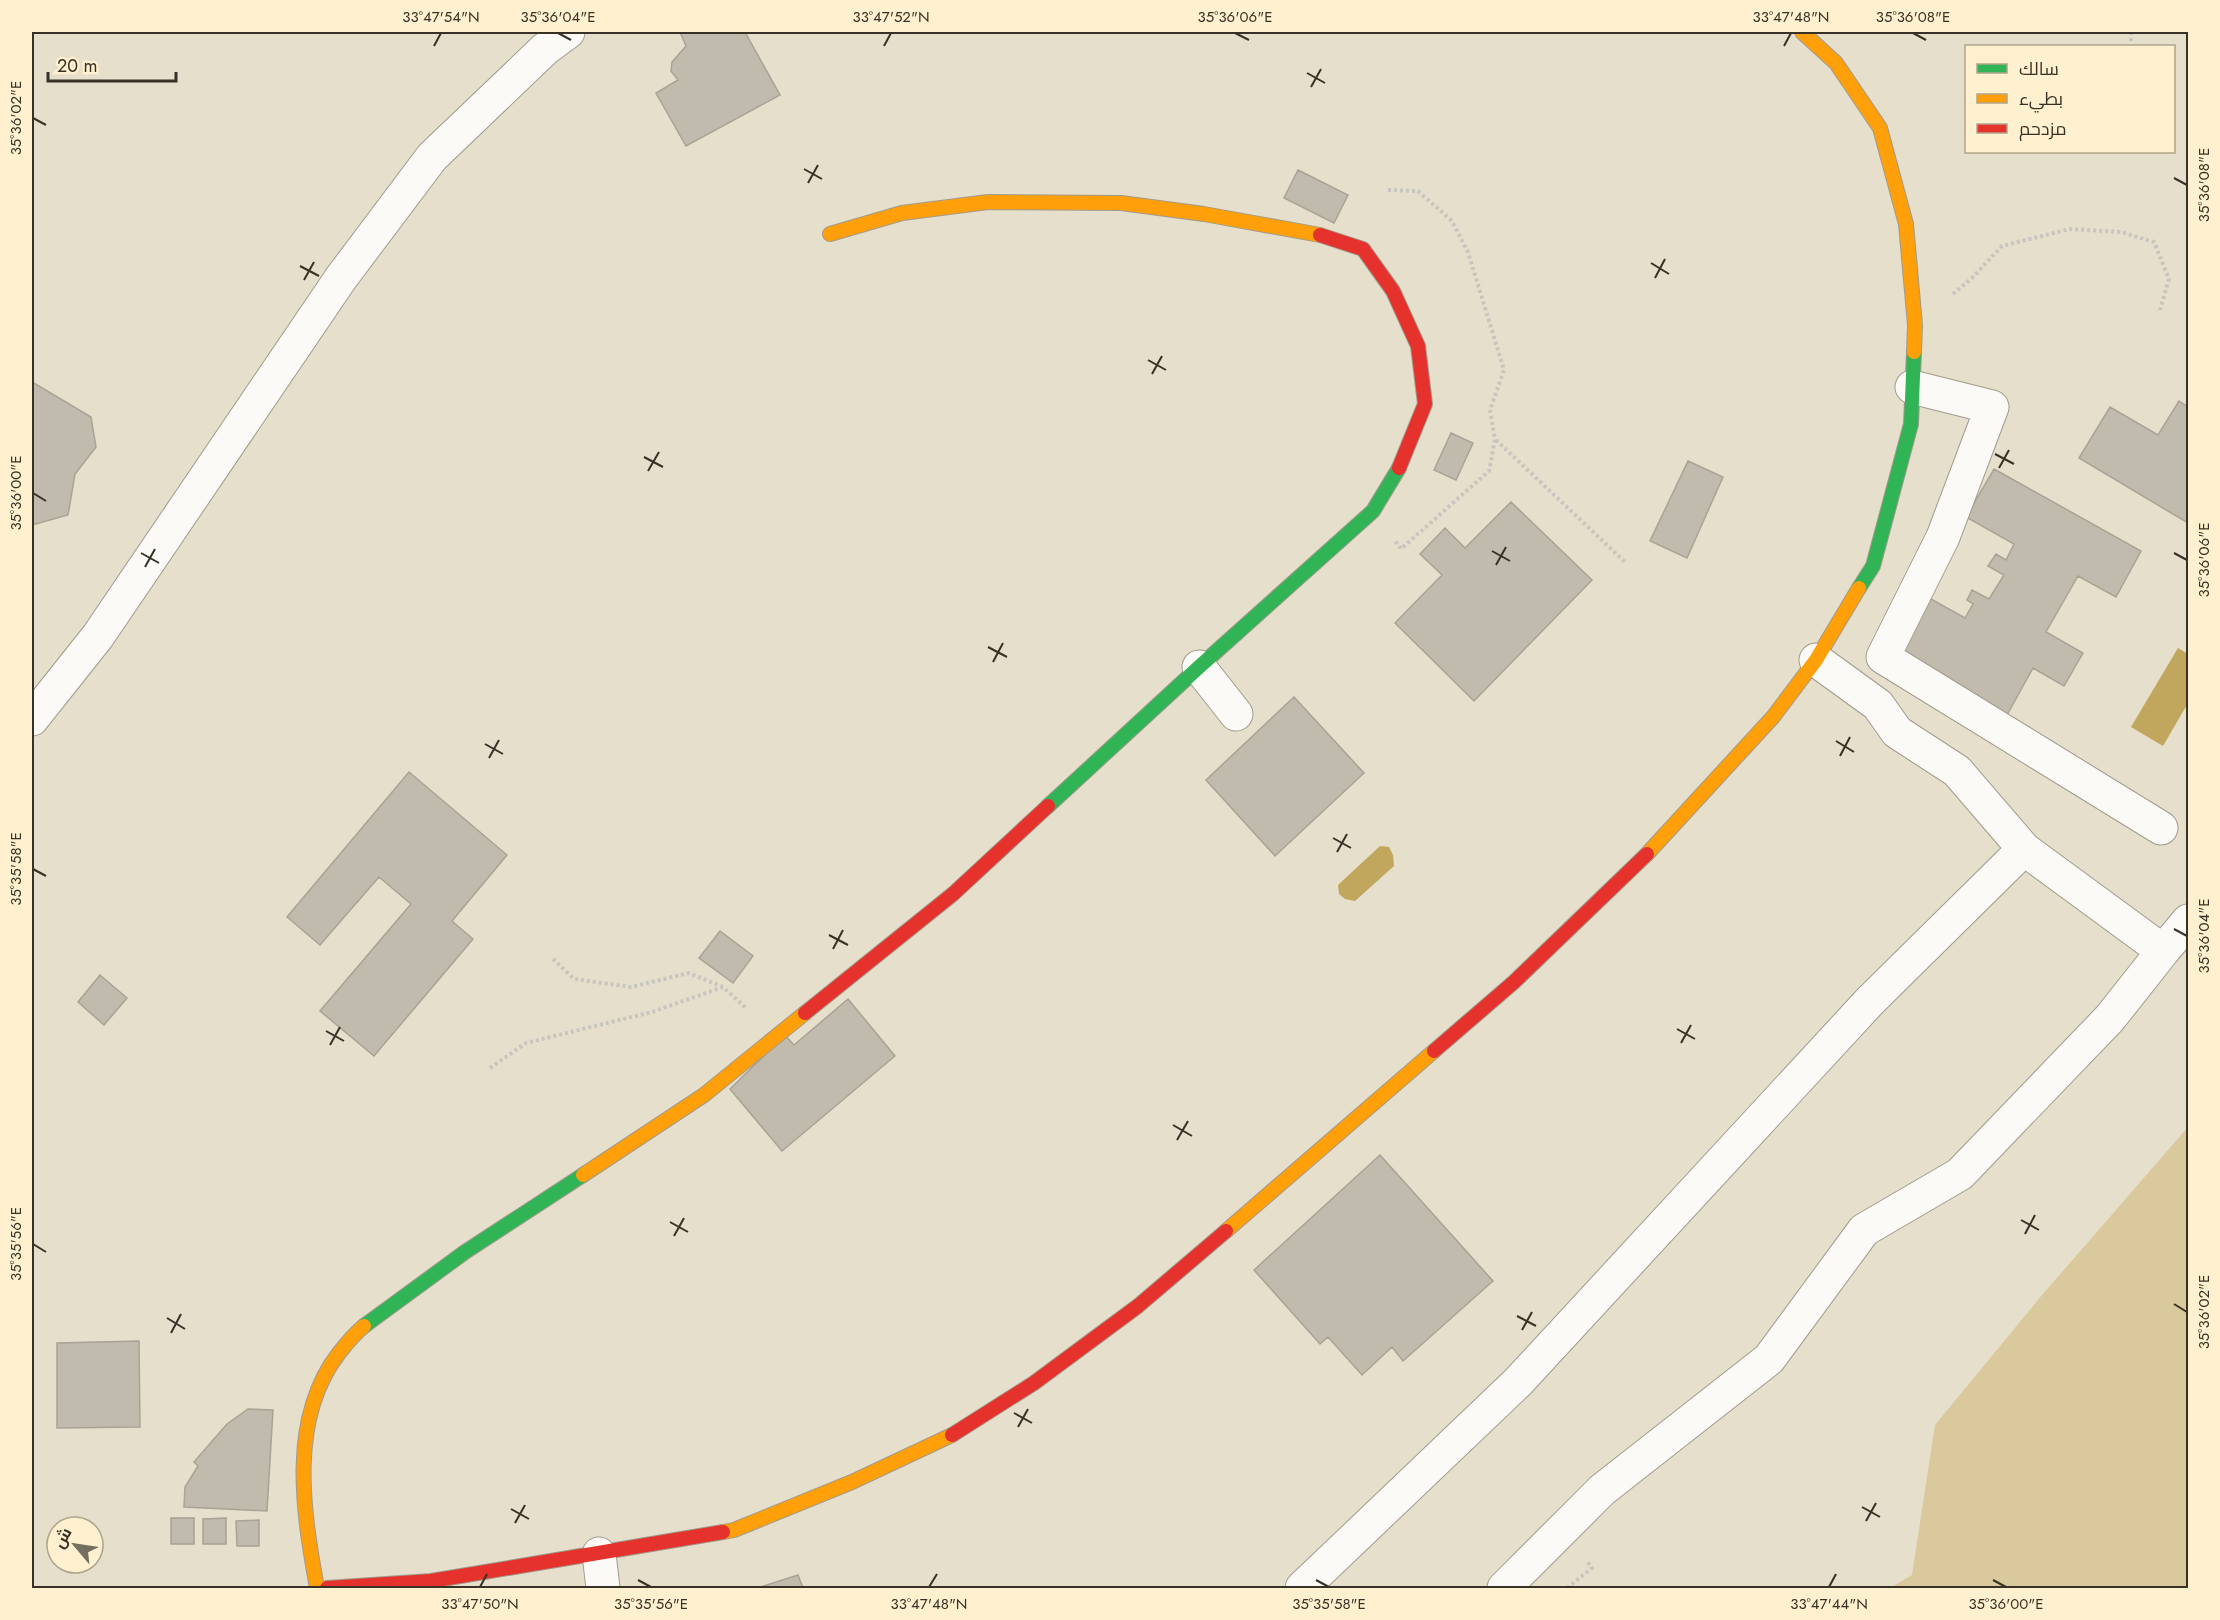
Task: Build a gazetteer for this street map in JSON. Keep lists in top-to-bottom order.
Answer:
{
  "legend": ["سالك", "بطيء", "مزدحم"],
  "scale_bar": "20 m",
  "north": "top left",
  "coordinates": [
    "33°47'54\"N",
    "35°36'04\"E",
    "33°47'52\"N",
    "35°36'06\"E",
    "33°47'48\"N",
    "35°36'08\"E",
    "35°36'02\"E",
    "35°36'00\"E",
    "35°35'58\"E",
    "35°35'56\"E",
    "33°47'50\"N",
    "33°47'44\"N"
  ]
}
